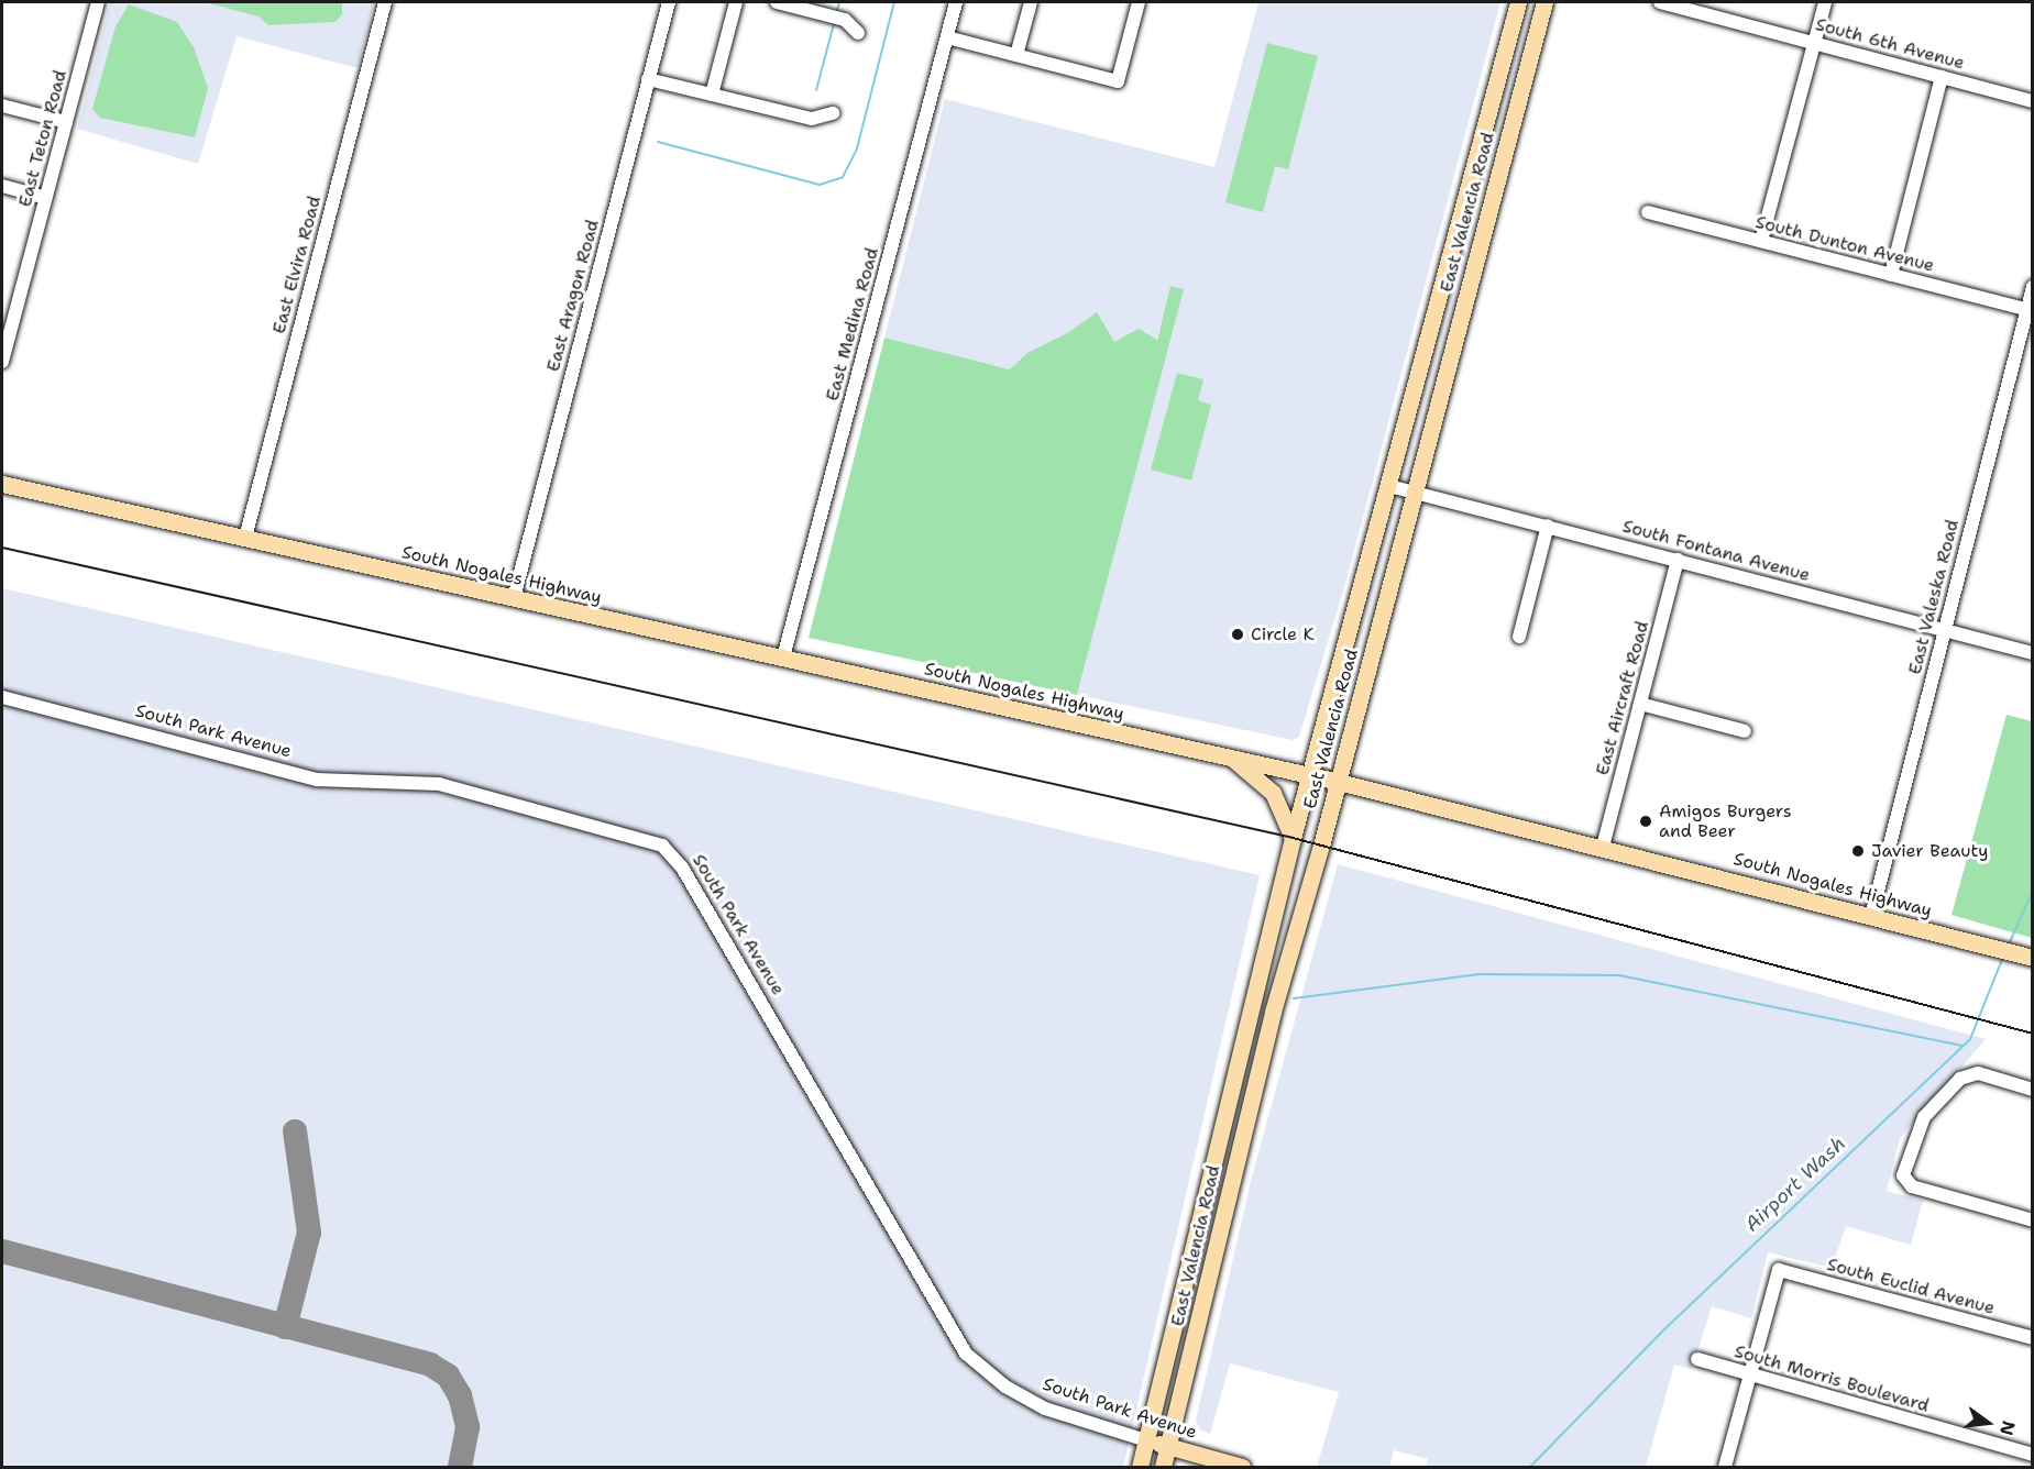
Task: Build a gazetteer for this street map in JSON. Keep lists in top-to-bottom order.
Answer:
{
  "streets": {
    "main road": ["East Valencia Road", "South Nogales Highway", "South Park Avenue"],
    "street": [
      "South 6th Avenue",
      "East Teton Road",
      "South Dunton Avenue",
      "East Elvira Road",
      "East Aragon Road",
      "East Medina Road",
      "South Fontana Avenue",
      "East Valeska Road",
      "East Aircraft Road",
      "South Euclid Avenue",
      "South Morris Boulevard"
    ]
  },
  "crossings": [
    ["East Valencia Road", "South Fontana Avenue"],
    ["East Valencia Road", "South Nogales Highway"],
    ["East Valencia Road", "South Park Avenue"],
    ["South Dunton Avenue", "East Valeska Road"],
    ["East Elvira Road", "South Nogales Highway"],
    ["East Aragon Road", "South Nogales Highway"],
    ["East Medina Road", "South Nogales Highway"],
    ["South Fontana Avenue", "East Valeska Road"],
    ["South Fontana Avenue", "East Aircraft Road"],
    ["South Nogales Highway", "East Valeska Road"],
    ["South Nogales Highway", "East Aircraft Road"],
    ["South Euclid Avenue", "South Morris Boulevard"]
  ],
  "water": ["Airport Wash"],
  "places": ["Circle K", "Amigos Burgers and Beer", "Javier Beauty"],
  "north": "right"
}
